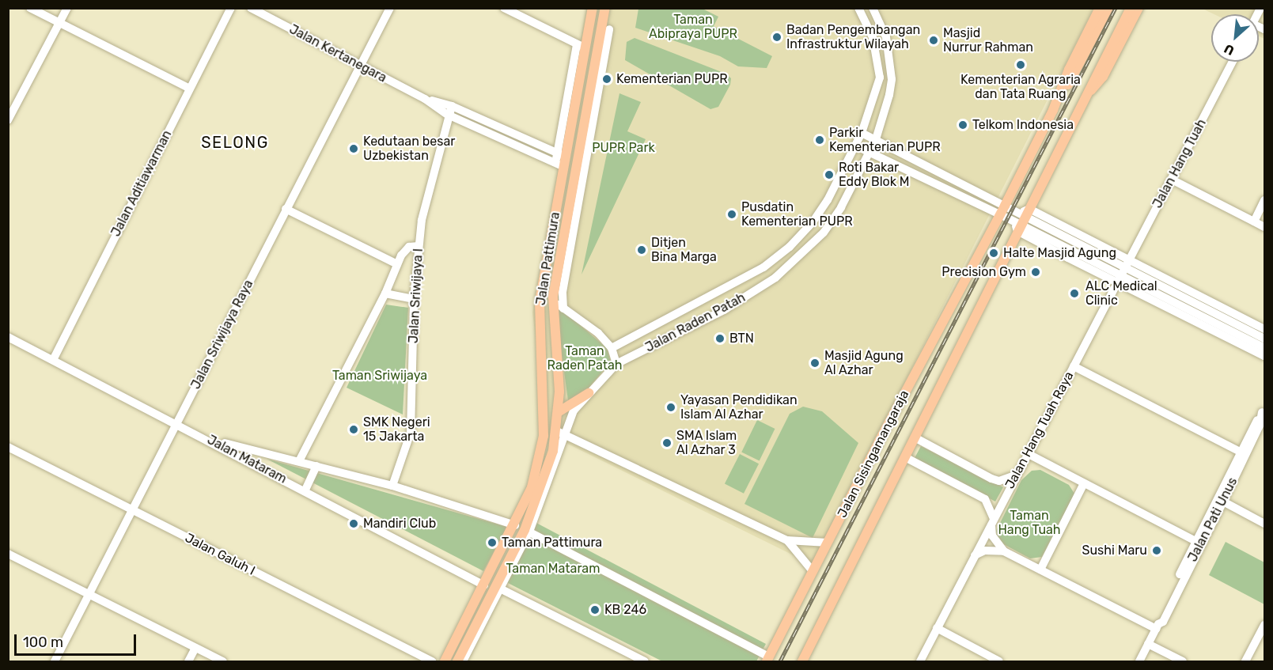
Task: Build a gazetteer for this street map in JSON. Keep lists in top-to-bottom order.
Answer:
{
  "streets": {
    "main road": ["Jalan Pattimura", "Jalan Sisingamangaraja"],
    "street": [
      "Jalan Kertanegara",
      "Jalan Hang Tuah",
      "Jalan Aditiawarman",
      "Jalan Sriwijaya I",
      "Jalan Raden Patah",
      "Jalan Sriwijaya Raya",
      "Jalan Hang Tuah Raya",
      "Jalan Mataram",
      "Jalan Pati Unus",
      "Jalan Galuh I"
    ]
  },
  "crossings": [
    ["Jalan Kertanegara", "Jalan Pattimura"],
    ["Jalan Kertanegara", "Jalan Sriwijaya I"],
    ["Jalan Kertanegara", "Jalan Sriwijaya Raya"],
    ["Jalan Hang Tuah", "Jalan Hang Tuah Raya"],
    ["Jalan Aditiawarman", "Jalan Mataram"],
    ["Jalan Pattimura", "Jalan Raden Patah"],
    ["Jalan Pattimura", "Jalan Mataram"],
    ["Jalan Sriwijaya Raya", "Jalan Mataram"],
    ["Jalan Sriwijaya Raya", "Jalan Galuh I"]
  ],
  "districts": ["SELONG"],
  "parks": [
    "Taman Abipraya PUPR",
    "PUPR Park",
    "Taman Raden Patah",
    "Taman Sriwijaya",
    "Taman Hang Tuah",
    "Taman Mataram"
  ],
  "places": [
    "Badan Pengembangan Infrastruktur Wilayah",
    "Masjid Nurrur Rahman",
    "Kementerian Agraria dan Tata Ruang",
    "Kementerian PUPR",
    "Telkom Indonesia",
    "Parkir Kementerian PUPR",
    "Kedutaan besar Uzbekistan",
    "Roti Bakar Eddy Blok M",
    "Pusdatin Kementerian PUPR",
    "Ditjen Bina Marga",
    "Halte Masjid Agung",
    "Precision Gym",
    "ALC Medical Clinic",
    "BTN",
    "Masjid Agung Al Azhar",
    "Yayasan Pendidikan Islam Al Azhar",
    "SMK Negeri 15 Jakarta",
    "SMA Islam Al Azhar 3",
    "Mandiri Club",
    "Taman Pattimura",
    "Sushi Maru",
    "KB 246"
  ],
  "scale_bar": "100 m",
  "north": "bottom left"
}
